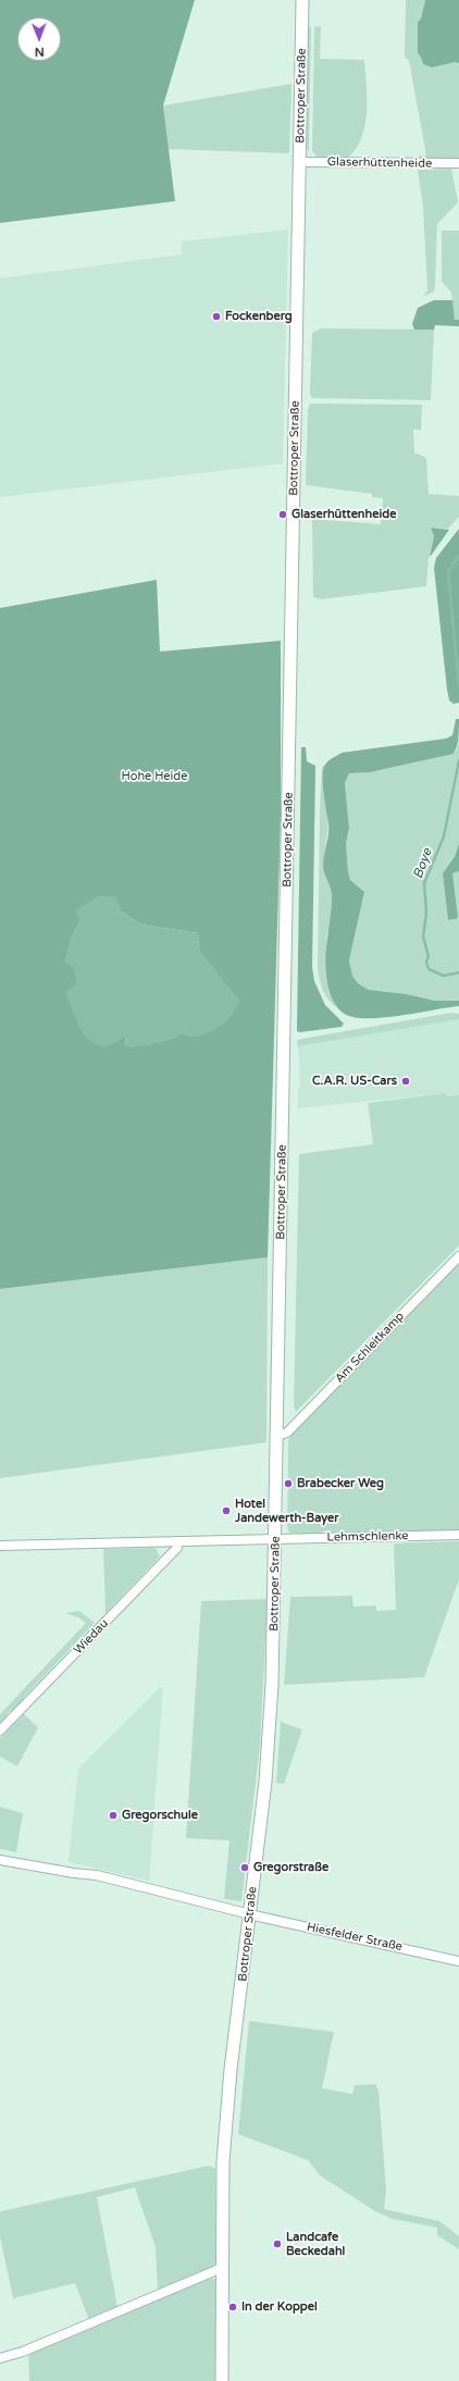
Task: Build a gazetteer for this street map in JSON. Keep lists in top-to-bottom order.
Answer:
{
  "streets": {
    "main road": ["Bottroper Straße"],
    "street": [
      "Glaserhüttenheide",
      "Am Schleitkamp",
      "Lehmschlenke",
      "Wiedau",
      "Hiesfelder Straße"
    ]
  },
  "crossings": [
    ["Bottroper Straße", "Glaserhüttenheide"],
    ["Bottroper Straße", "Am Schleitkamp"],
    ["Bottroper Straße", "Lehmschlenke"],
    ["Bottroper Straße", "Hiesfelder Straße"]
  ],
  "water": ["Boye"],
  "parks": ["Hohe Heide"],
  "places": [
    "Fockenberg",
    "Glaserhüttenheide",
    "C.A.R. US-Cars",
    "Brabecker Weg",
    "Hotel Jandewerth-Bayer",
    "Gregorschule",
    "Gregorstraße",
    "Landcafe Beckedahl",
    "In der Koppel"
  ],
  "north": "bottom"
}
